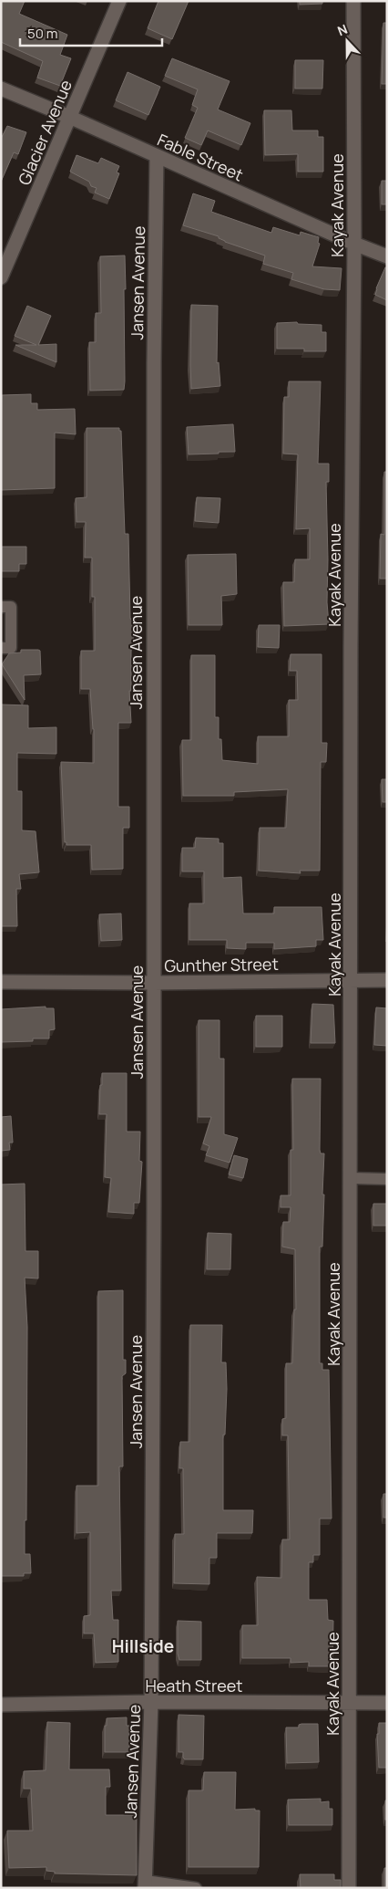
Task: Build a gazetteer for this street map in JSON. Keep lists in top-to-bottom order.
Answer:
{
  "streets": {
    "street": [
      "Glacier Avenue",
      "Fable Street",
      "Kayak Avenue",
      "Jansen Avenue",
      "Gunther Street",
      "Heath Street"
    ]
  },
  "crossings": [
    ["Glacier Avenue", "Fable Street"],
    ["Fable Street", "Kayak Avenue"],
    ["Fable Street", "Jansen Avenue"],
    ["Kayak Avenue", "Gunther Street"],
    ["Kayak Avenue", "Heath Street"],
    ["Jansen Avenue", "Gunther Street"],
    ["Jansen Avenue", "Heath Street"]
  ],
  "districts": ["Hillside"],
  "scale_bar": "50 m",
  "north": "top"
}
